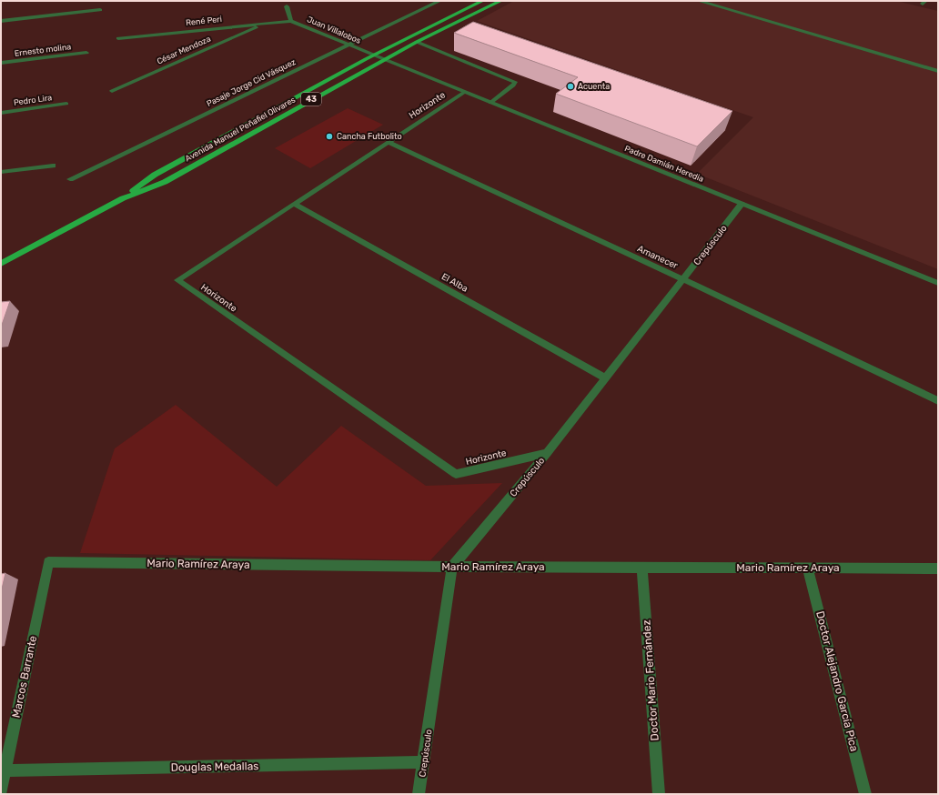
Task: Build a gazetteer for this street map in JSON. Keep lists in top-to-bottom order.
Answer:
{
  "streets": {
    "main road": ["43", "Avenida Manuel Peñafiel Olivares"],
    "street": [
      "René Peri",
      "Juan Villalobos",
      "Ernesto molina",
      "César Mendoza",
      "Pasaje Jorge Cid Vásquez",
      "Pedro Lira",
      "Horizonte",
      "Padre Damián Heredia",
      "Crepúsculo",
      "Amanecer",
      "El Alba",
      "Mario Ramírez Araya",
      "Marcos Barrante",
      "Doctor Mario Fernández",
      "Doctor Alejandro García Pica",
      "Douglas Medallas"
    ]
  },
  "crossings": [
    ["René Peri", "Juan Villalobos"],
    ["René Peri", "César Mendoza"],
    ["Juan Villalobos", "Pasaje Jorge Cid Vásquez"],
    ["Juan Villalobos", "Avenida Manuel Peñafiel Olivares"],
    ["Juan Villalobos", "Padre Damián Heredia"],
    ["Horizonte", "Padre Damián Heredia"],
    ["Horizonte", "Crepúsculo"],
    ["Horizonte", "Amanecer"],
    ["Horizonte", "El Alba"],
    ["Avenida Manuel Peñafiel Olivares", "Padre Damián Heredia"],
    ["Padre Damián Heredia", "Crepúsculo"],
    ["Crepúsculo", "Amanecer"],
    ["Crepúsculo", "El Alba"],
    ["Crepúsculo", "Mario Ramírez Araya"],
    ["Crepúsculo", "Douglas Medallas"],
    ["Mario Ramírez Araya", "Marcos Barrante"],
    ["Mario Ramírez Araya", "Doctor Mario Fernández"],
    ["Mario Ramírez Araya", "Doctor Alejandro García Pica"],
    ["Marcos Barrante", "Douglas Medallas"]
  ],
  "places": ["Acuenta", "Cancha Futbolito"]
}
